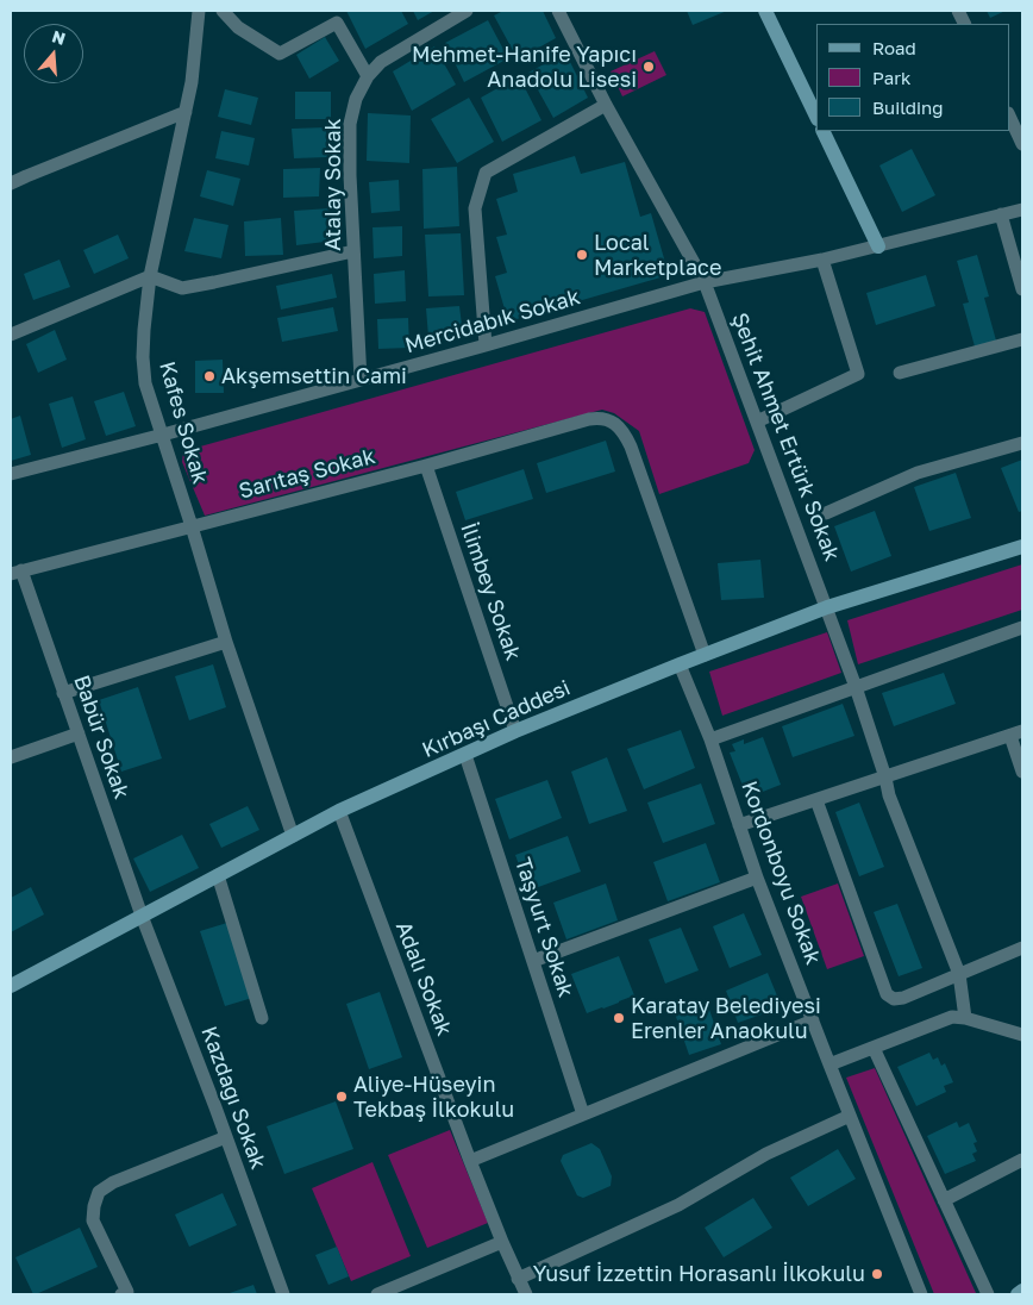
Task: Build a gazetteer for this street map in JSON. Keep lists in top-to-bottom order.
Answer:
{
  "streets": {
    "street": [
      "Atalay Sokak",
      "Mercidabık Sokak",
      "Kafes Sokak",
      "Şehit Ahmet Ertürk Sokak",
      "Sarıtaş Sokak",
      "İlimbey Sokak",
      "Kırbaşı Caddesi",
      "Babür Sokak",
      "Kordonboyu Sokak",
      "Taşyurt Sokak",
      "Adalı Sokak",
      "Kazdağı Sokak"
    ]
  },
  "crossings": [
    ["Atalay Sokak", "Mercidabık Sokak"],
    ["Mercidabık Sokak", "Kafes Sokak"],
    ["Mercidabık Sokak", "Şehit Ahmet Ertürk Sokak"],
    ["Kafes Sokak", "Sarıtaş Sokak"],
    ["Kafes Sokak", "Kırbaşı Caddesi"],
    ["Şehit Ahmet Ertürk Sokak", "Kırbaşı Caddesi"],
    ["Sarıtaş Sokak", "İlimbey Sokak"],
    ["Sarıtaş Sokak", "Kırbaşı Caddesi"],
    ["Sarıtaş Sokak", "Babür Sokak"],
    ["İlimbey Sokak", "Kırbaşı Caddesi"],
    ["Kırbaşı Caddesi", "Babür Sokak"],
    ["Kırbaşı Caddesi", "Kordonboyu Sokak"],
    ["Kırbaşı Caddesi", "Taşyurt Sokak"],
    ["Kırbaşı Caddesi", "Adalı Sokak"],
    ["Kırbaşı Caddesi", "Kazdağı Sokak"],
    ["Babür Sokak", "Kazdağı Sokak"]
  ],
  "places": [
    "Mehmet-Hanife Yapıcı Anadolu Lisesi",
    "Local Marketplace",
    "Akşemsettin Cami",
    "Karatay Belediyesi Erenler Anaokulu",
    "Aliye-Hüseyin Tekbaş İlkokulu",
    "Yusuf İzzettin Horasanlı İlkokulu"
  ],
  "legend": ["Road", "Park", "Building"],
  "north": "top"
}
